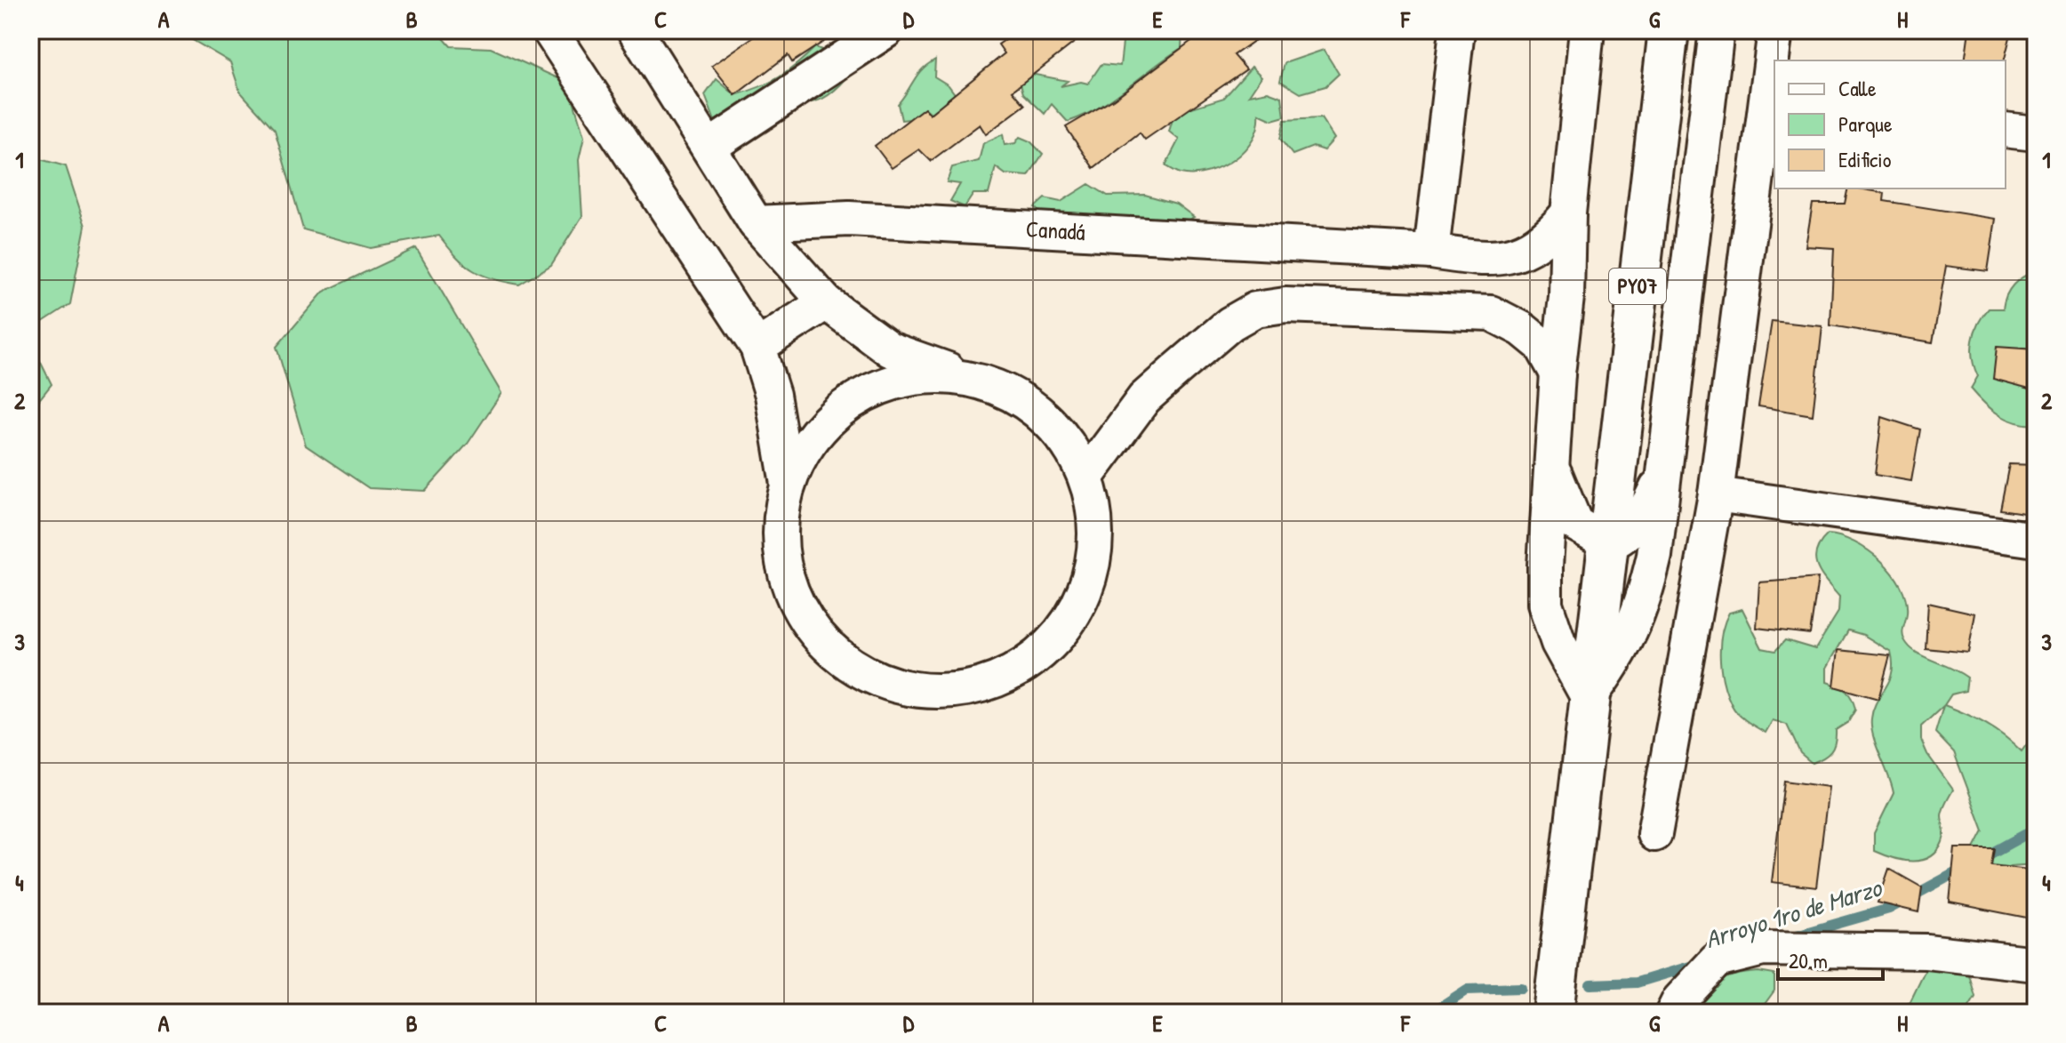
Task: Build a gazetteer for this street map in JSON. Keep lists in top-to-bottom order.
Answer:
{
  "streets": {
    "highway": ["PY07"],
    "street": ["Canadá"]
  },
  "water": ["Arroyo 1ro de Marzo"],
  "legend": ["Calle", "Parque", "Edificio"],
  "scale_bar": "20 m",
  "grid": {
    "columns": [
      "A",
      "B",
      "C",
      "D",
      "E",
      "F",
      "G",
      "H"
    ],
    "rows": [
      "1",
      "2",
      "3",
      "4"
    ]
  }
}
